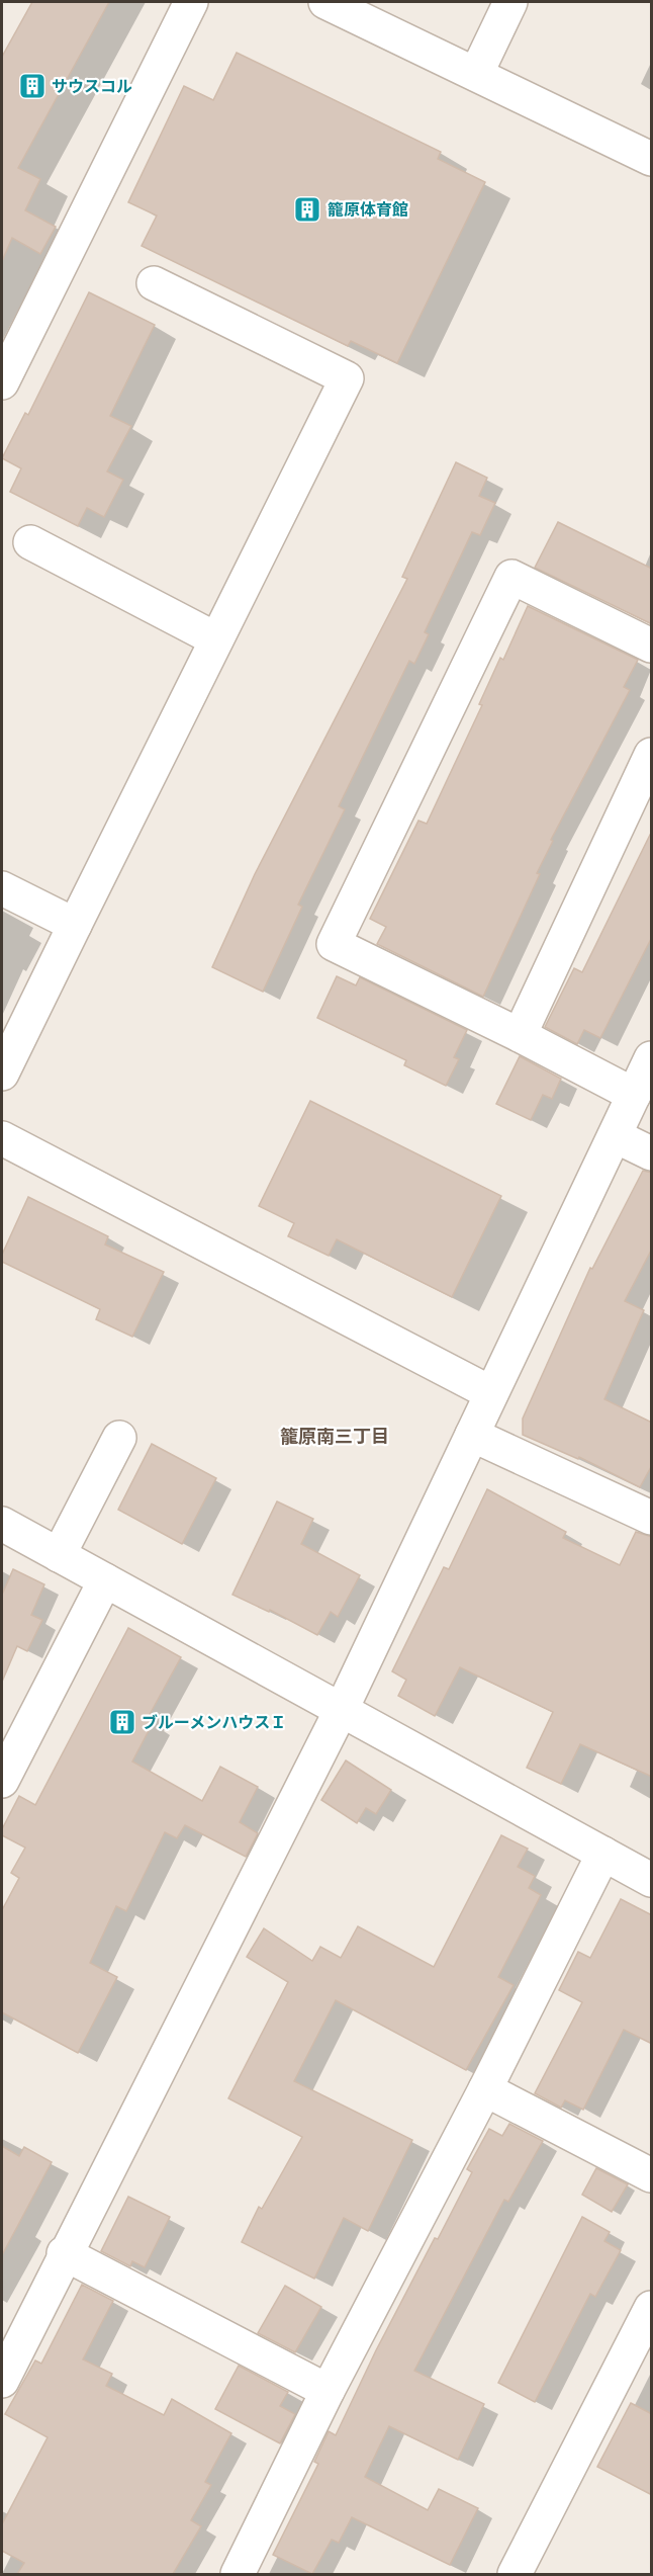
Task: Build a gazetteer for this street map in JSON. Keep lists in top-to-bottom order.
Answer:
{
  "districts": ["籠原南三丁目"],
  "places": {
    "building": ["サウスコル", "籠原体育館", "ブルーメンハウスＩ"]
  }
}
